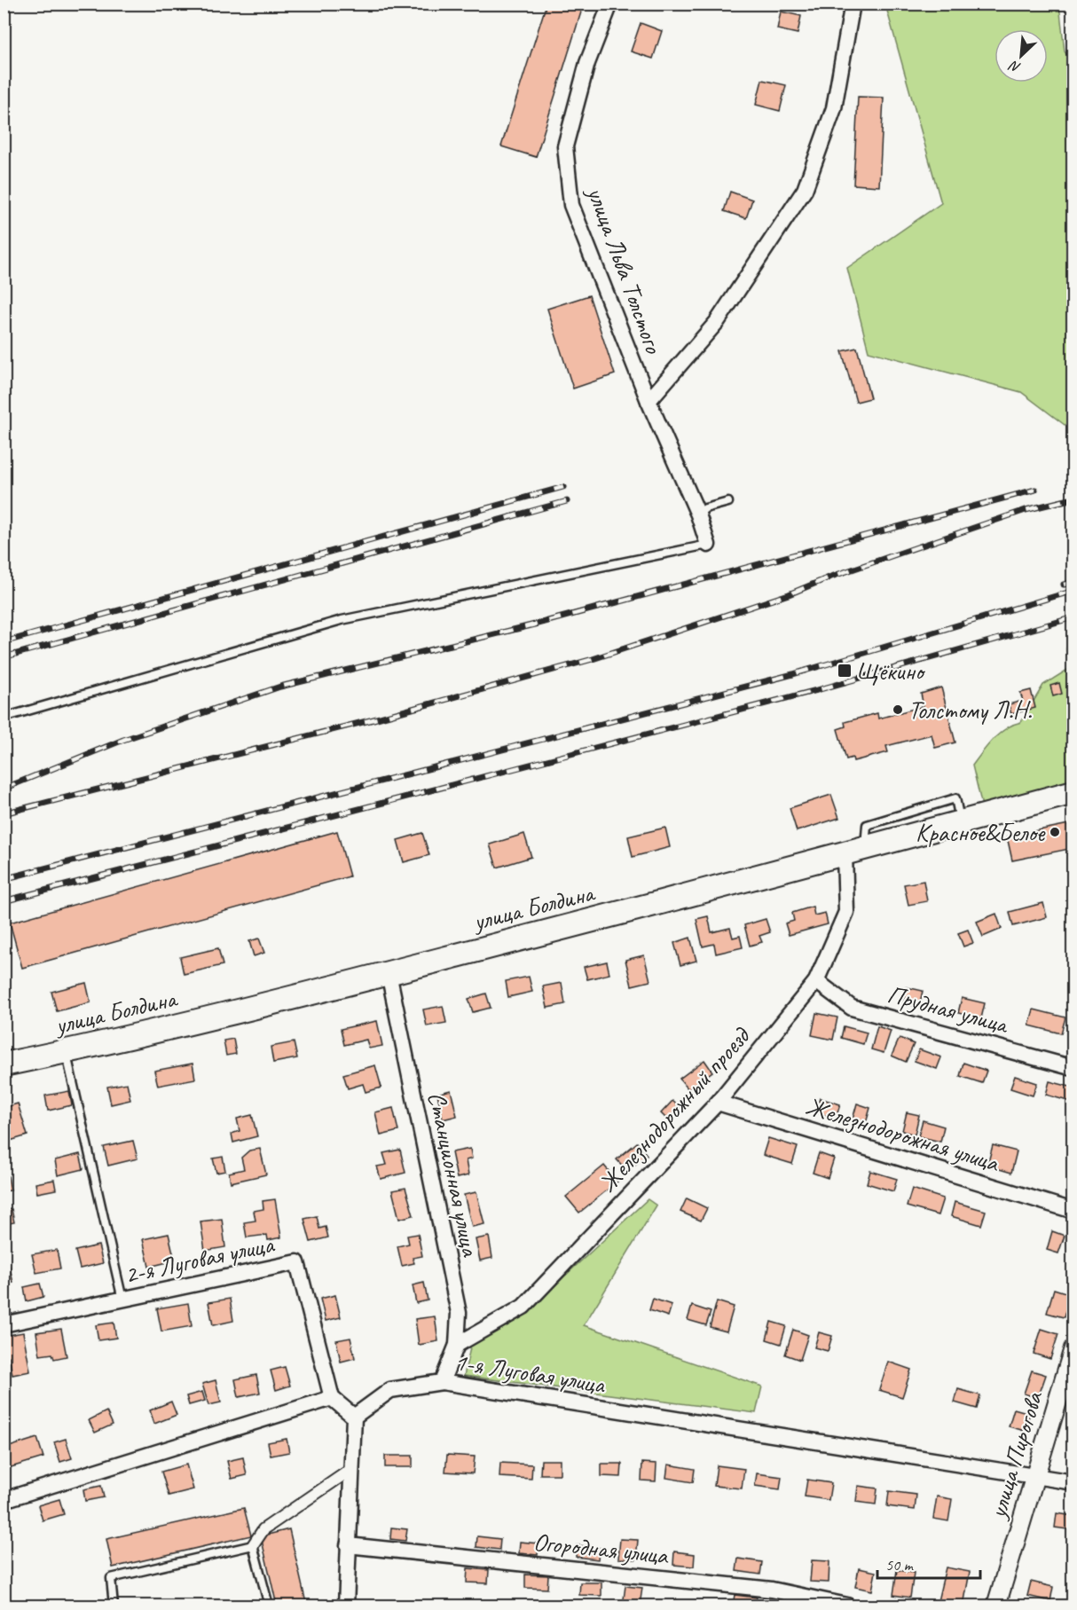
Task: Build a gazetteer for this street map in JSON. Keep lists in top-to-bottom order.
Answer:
{
  "streets": {
    "main road": ["улица Болдина"],
    "street": [
      "улица Льва Толстого",
      "Прудная улица",
      "Железнодорожный проезд",
      "Железнодорожная улица",
      "Станционная улица",
      "2-я Луговая улица",
      "1-я Луговая улица",
      "улица Пирогова",
      "Огородная улица"
    ]
  },
  "crossings": [
    ["улица Болдина", "Железнодорожный проезд"],
    ["улица Болдина", "Станционная улица"],
    ["Прудная улица", "Железнодорожный проезд"],
    ["Железнодорожный проезд", "Железнодорожная улица"],
    ["Железнодорожный проезд", "Станционная улица"],
    ["Станционная улица", "1-я Луговая улица"],
    ["1-я Луговая улица", "улица Пирогова"]
  ],
  "places": {
    "transit": ["Щёкино"],
    "other": ["Толстому Л.Н.", "Красное&Белое"]
  },
  "scale_bar": "50 m",
  "north": "bottom left"
}
